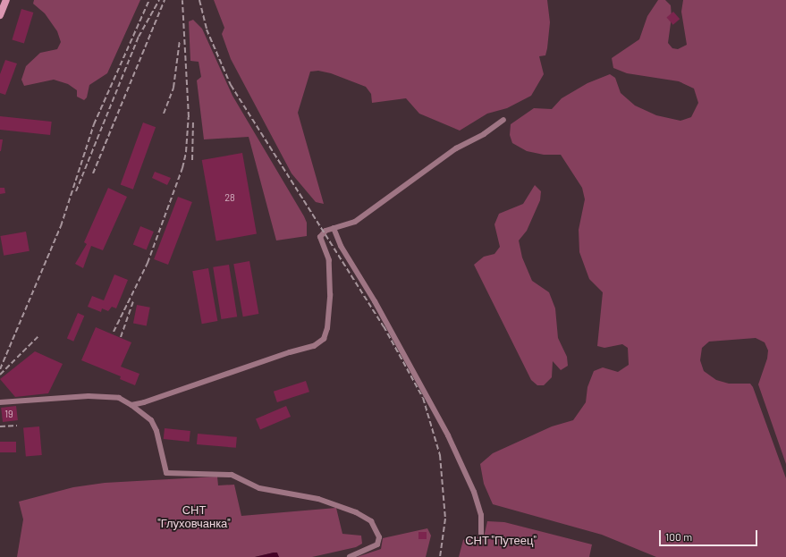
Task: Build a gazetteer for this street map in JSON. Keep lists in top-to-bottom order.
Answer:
{
  "parks": ["СНТ \"Глуховчанка\"", "СНТ \"Путеец\""],
  "house_numbers": ["28", "19"],
  "scale_bar": "100 m"
}
